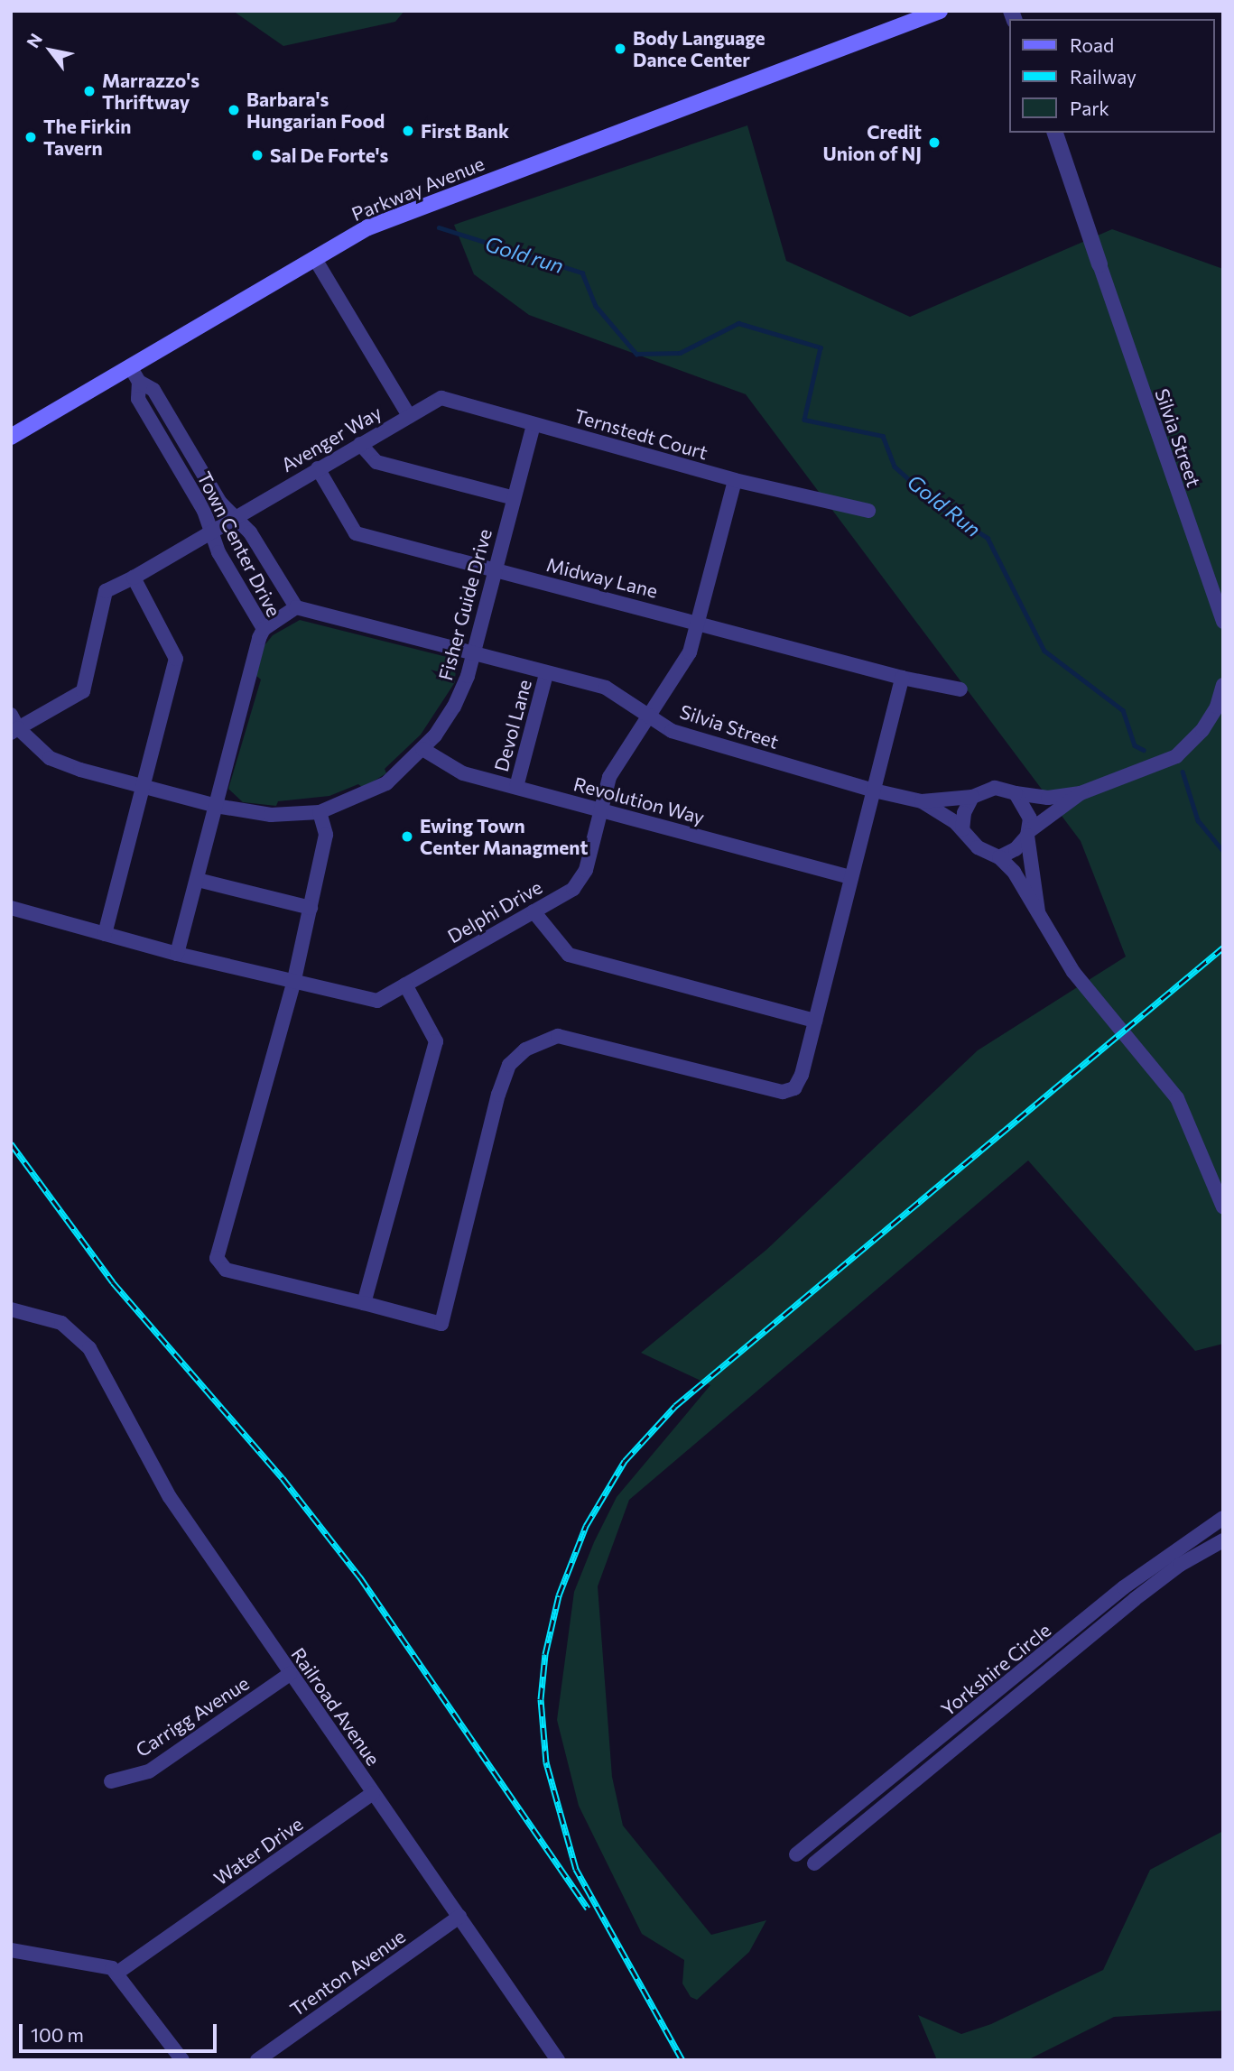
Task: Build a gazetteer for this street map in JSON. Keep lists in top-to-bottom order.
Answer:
{
  "streets": {
    "main road": ["Parkway Avenue"],
    "street": [
      "Ternstedt Court",
      "Silvia Street",
      "Avenger Way",
      "Town Center Drive",
      "Midway Lane",
      "Fisher Guide Drive",
      "Devol Lane",
      "Revolution Way",
      "Delphi Drive",
      "Yorkshire Circle",
      "Railroad Avenue",
      "Carrigg Avenue",
      "Water Drive",
      "Trenton Avenue"
    ]
  },
  "crossings": [
    ["Parkway Avenue", "Avenger Way"],
    ["Parkway Avenue", "Town Center Drive"],
    ["Ternstedt Court", "Avenger Way"],
    ["Ternstedt Court", "Fisher Guide Drive"],
    ["Ternstedt Court", "Delphi Drive"],
    ["Silvia Street", "Town Center Drive"],
    ["Silvia Street", "Fisher Guide Drive"],
    ["Silvia Street", "Devol Lane"],
    ["Silvia Street", "Delphi Drive"],
    ["Avenger Way", "Town Center Drive"],
    ["Avenger Way", "Midway Lane"],
    ["Avenger Way", "Fisher Guide Drive"],
    ["Town Center Drive", "Fisher Guide Drive"],
    ["Town Center Drive", "Delphi Drive"],
    ["Midway Lane", "Fisher Guide Drive"],
    ["Midway Lane", "Delphi Drive"],
    ["Fisher Guide Drive", "Revolution Way"],
    ["Devol Lane", "Revolution Way"],
    ["Revolution Way", "Delphi Drive"],
    ["Railroad Avenue", "Carrigg Avenue"],
    ["Railroad Avenue", "Water Drive"],
    ["Railroad Avenue", "Trenton Avenue"]
  ],
  "water": ["Gold run", "Gold Run"],
  "places": [
    "Body Language Dance Center",
    "Marrazzo's Thriftway",
    "Barbara's Hungarian Food",
    "First Bank",
    "The Firkin Tavern",
    "Credit Union of NJ",
    "Sal De Forte's",
    "Ewing Town Center Managment"
  ],
  "legend": ["Road", "Railway", "Park"],
  "scale_bar": "100 m",
  "north": "top left"
}
